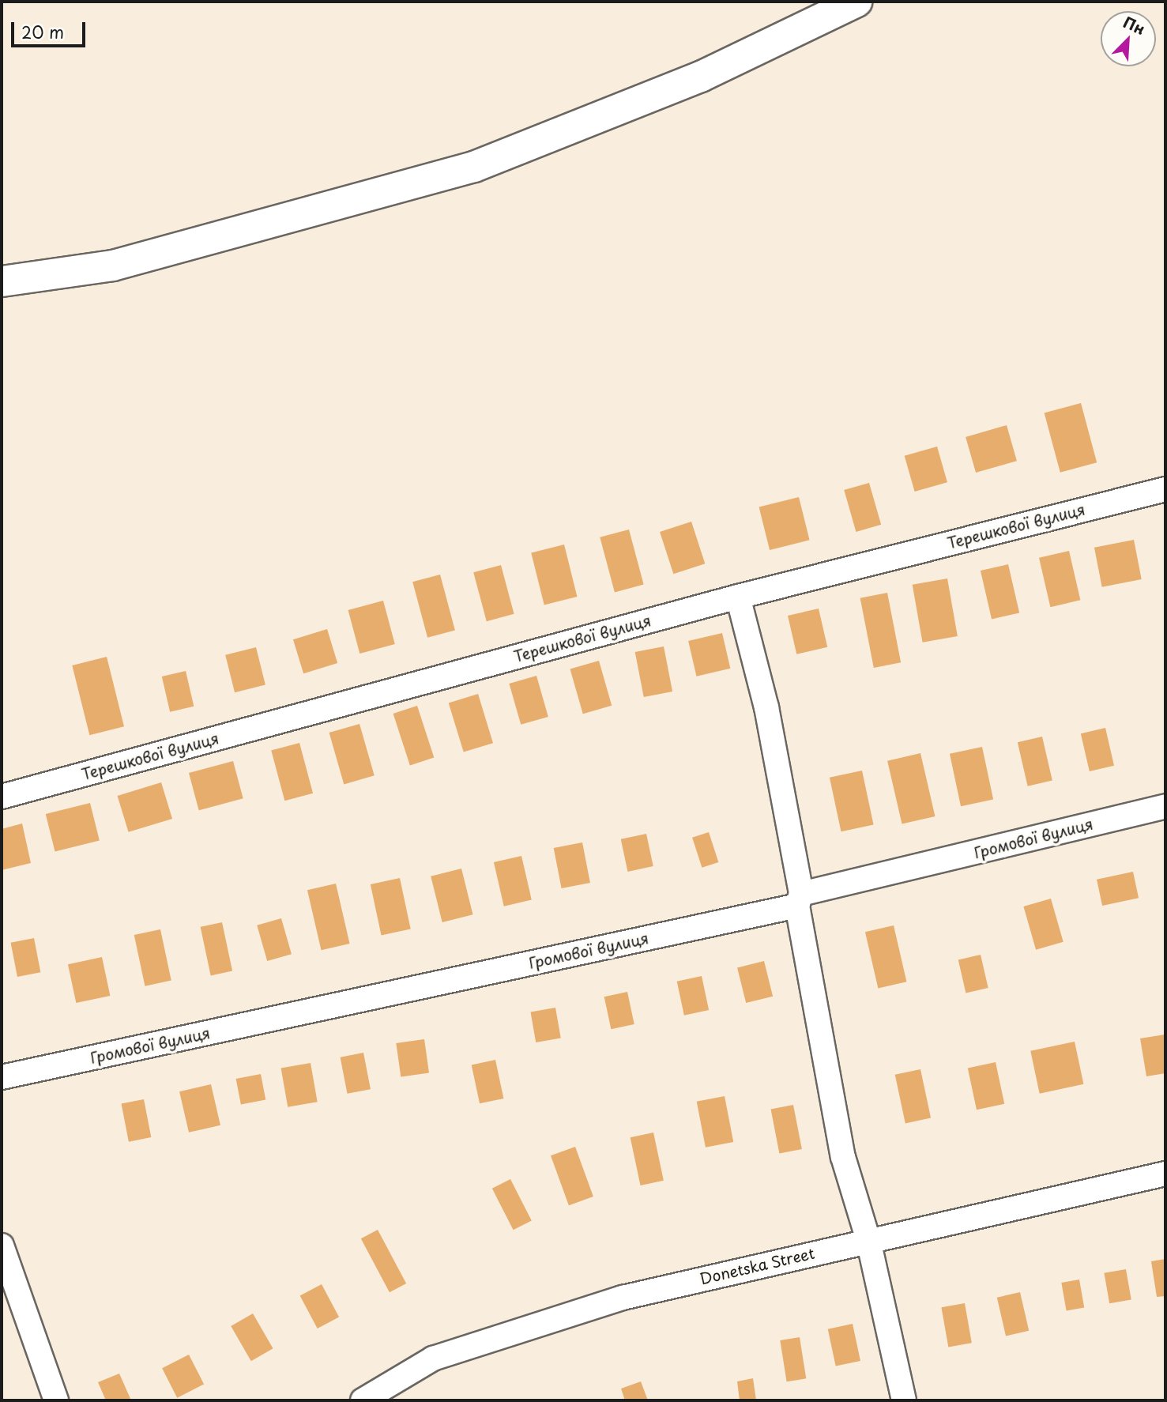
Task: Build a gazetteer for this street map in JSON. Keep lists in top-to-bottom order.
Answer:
{
  "streets": {
    "street": ["Терешкової вулиця", "Громової вулиця", "Donetska Street"]
  },
  "scale_bar": "20 m",
  "north": "top right"
}
